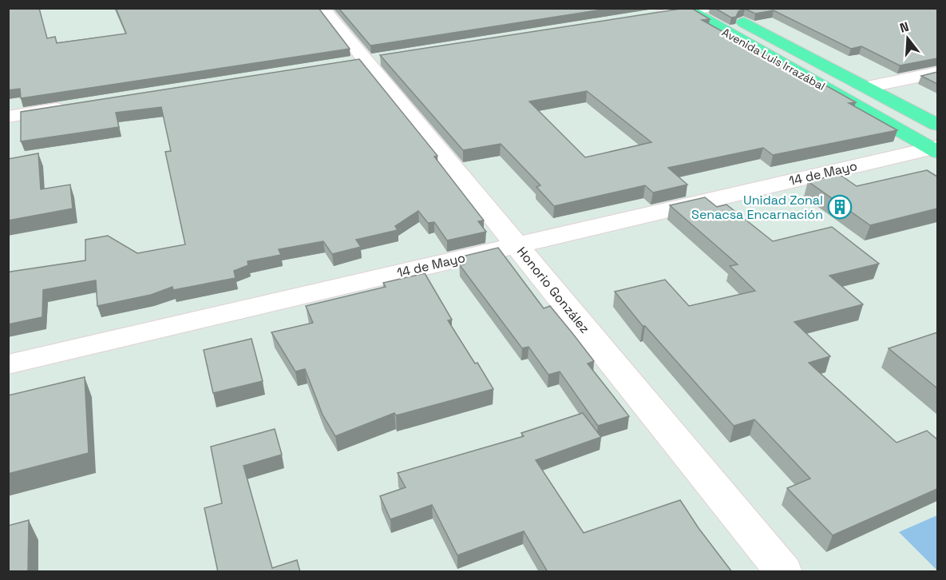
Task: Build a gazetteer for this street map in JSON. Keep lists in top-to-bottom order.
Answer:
{
  "streets": {
    "highway": ["Avenida Luis Irrazábal"],
    "street": ["14 de Mayo", "Honorio González"]
  },
  "crossings": [
    ["Avenida Luis Irrazábal", "14 de Mayo"],
    ["14 de Mayo", "Honorio González"]
  ],
  "places": {
    "building": ["Unidad Zonal Senacsa Encarnación"]
  },
  "north": "top"
}
